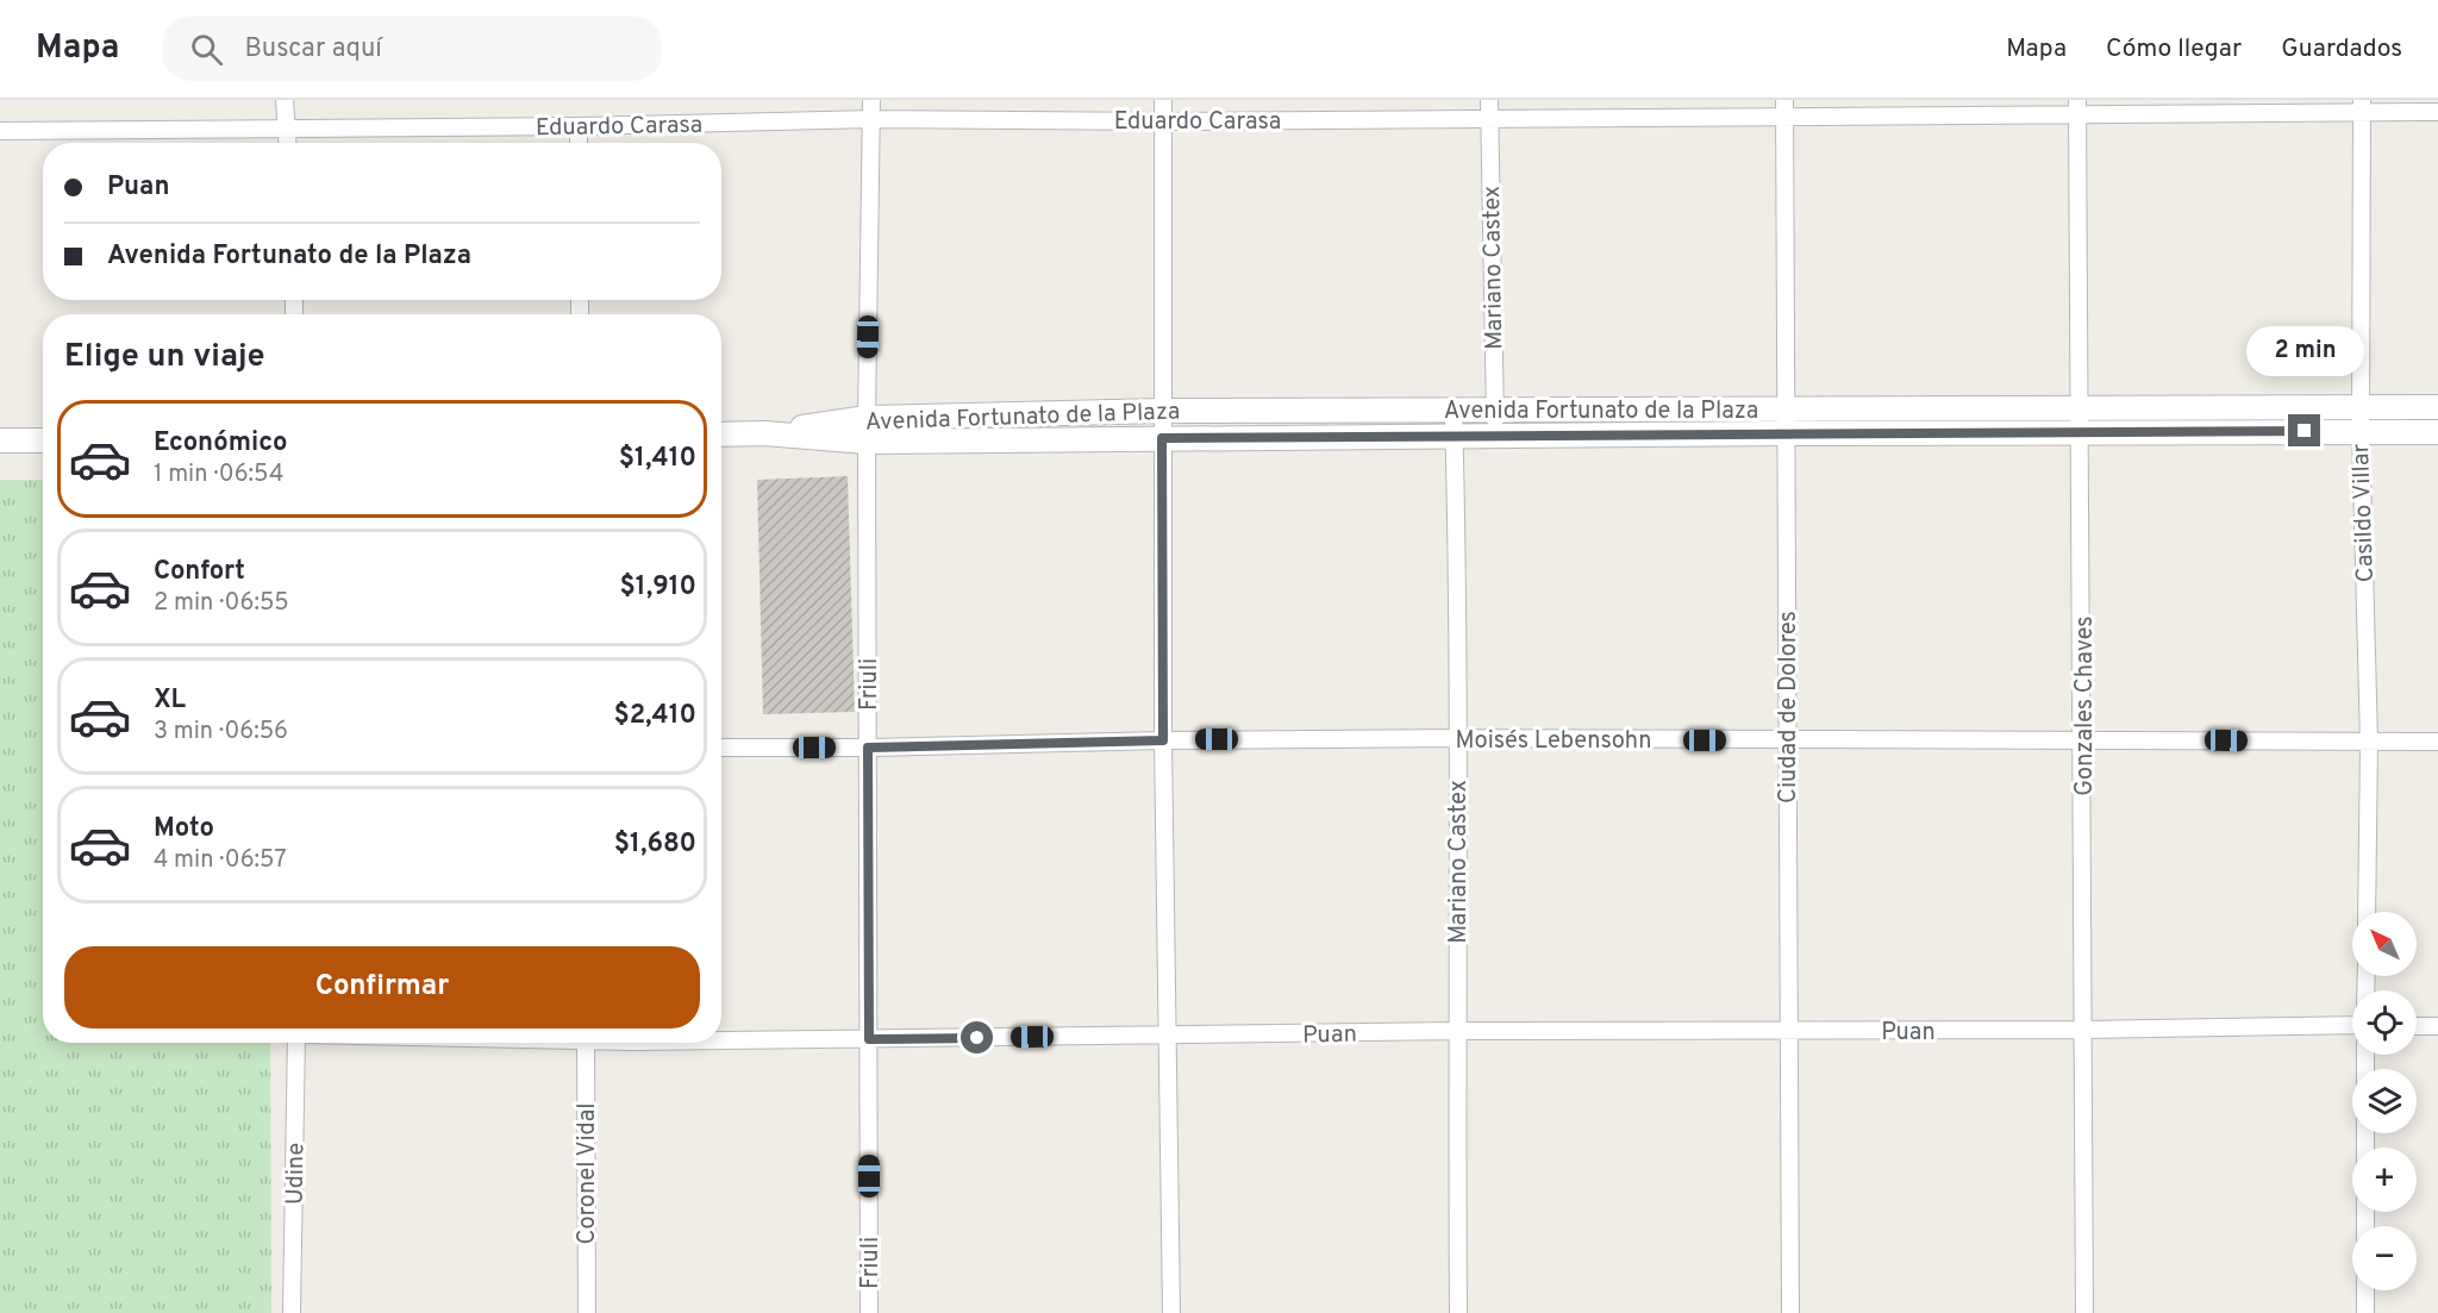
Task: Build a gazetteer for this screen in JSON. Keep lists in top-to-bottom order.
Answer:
{
  "streets": {
    "main road": ["Avenida Fortunato de la Plaza"],
    "street": [
      "Eduardo Carasa",
      "Mariano Castex",
      "Casildo Villar",
      "Friuli",
      "Gonzales Chaves",
      "Ciudad de Dolores",
      "Moisés Lebensohn",
      "Puan",
      "Udine",
      "Coronel Vidal"
    ]
  },
  "crossings": [
    ["Eduardo Carasa", "Mariano Castex"],
    ["Eduardo Carasa", "Casildo Villar"],
    ["Eduardo Carasa", "Friuli"],
    ["Eduardo Carasa", "Gonzales Chaves"],
    ["Eduardo Carasa", "Ciudad de Dolores"],
    ["Mariano Castex", "Avenida Fortunato de la Plaza"],
    ["Mariano Castex", "Moisés Lebensohn"],
    ["Mariano Castex", "Puan"],
    ["Avenida Fortunato de la Plaza", "Casildo Villar"],
    ["Avenida Fortunato de la Plaza", "Friuli"],
    ["Avenida Fortunato de la Plaza", "Gonzales Chaves"],
    ["Avenida Fortunato de la Plaza", "Ciudad de Dolores"],
    ["Casildo Villar", "Moisés Lebensohn"],
    ["Friuli", "Moisés Lebensohn"],
    ["Friuli", "Puan"],
    ["Gonzales Chaves", "Moisés Lebensohn"],
    ["Gonzales Chaves", "Puan"],
    ["Ciudad de Dolores", "Moisés Lebensohn"],
    ["Ciudad de Dolores", "Puan"]
  ],
  "north": "top left",
  "page": {
    "header": "Mapa",
    "search": "Buscar aquí",
    "nav": ["Mapa", "Cómo llegar", "Guardados"],
    "banner": ["Puan", "Avenida Fortunato de la Plaza"],
    "heading": "Elige un viaje",
    "bubble": "2 min",
    "list": [
      {
        "name": "Económico",
        "note": "1 min · 06:54",
        "value": "$1,410"
      },
      {
        "name": "Confort",
        "note": "2 min · 06:55",
        "value": "$1,910"
      },
      {
        "name": "XL",
        "note": "3 min · 06:56",
        "value": "$2,410"
      },
      {
        "name": "Moto",
        "note": "4 min · 06:57",
        "value": "$1,680"
      }
    ],
    "map_buttons": ["+", "−"],
    "buttons": "Confirmar"
  }
}
